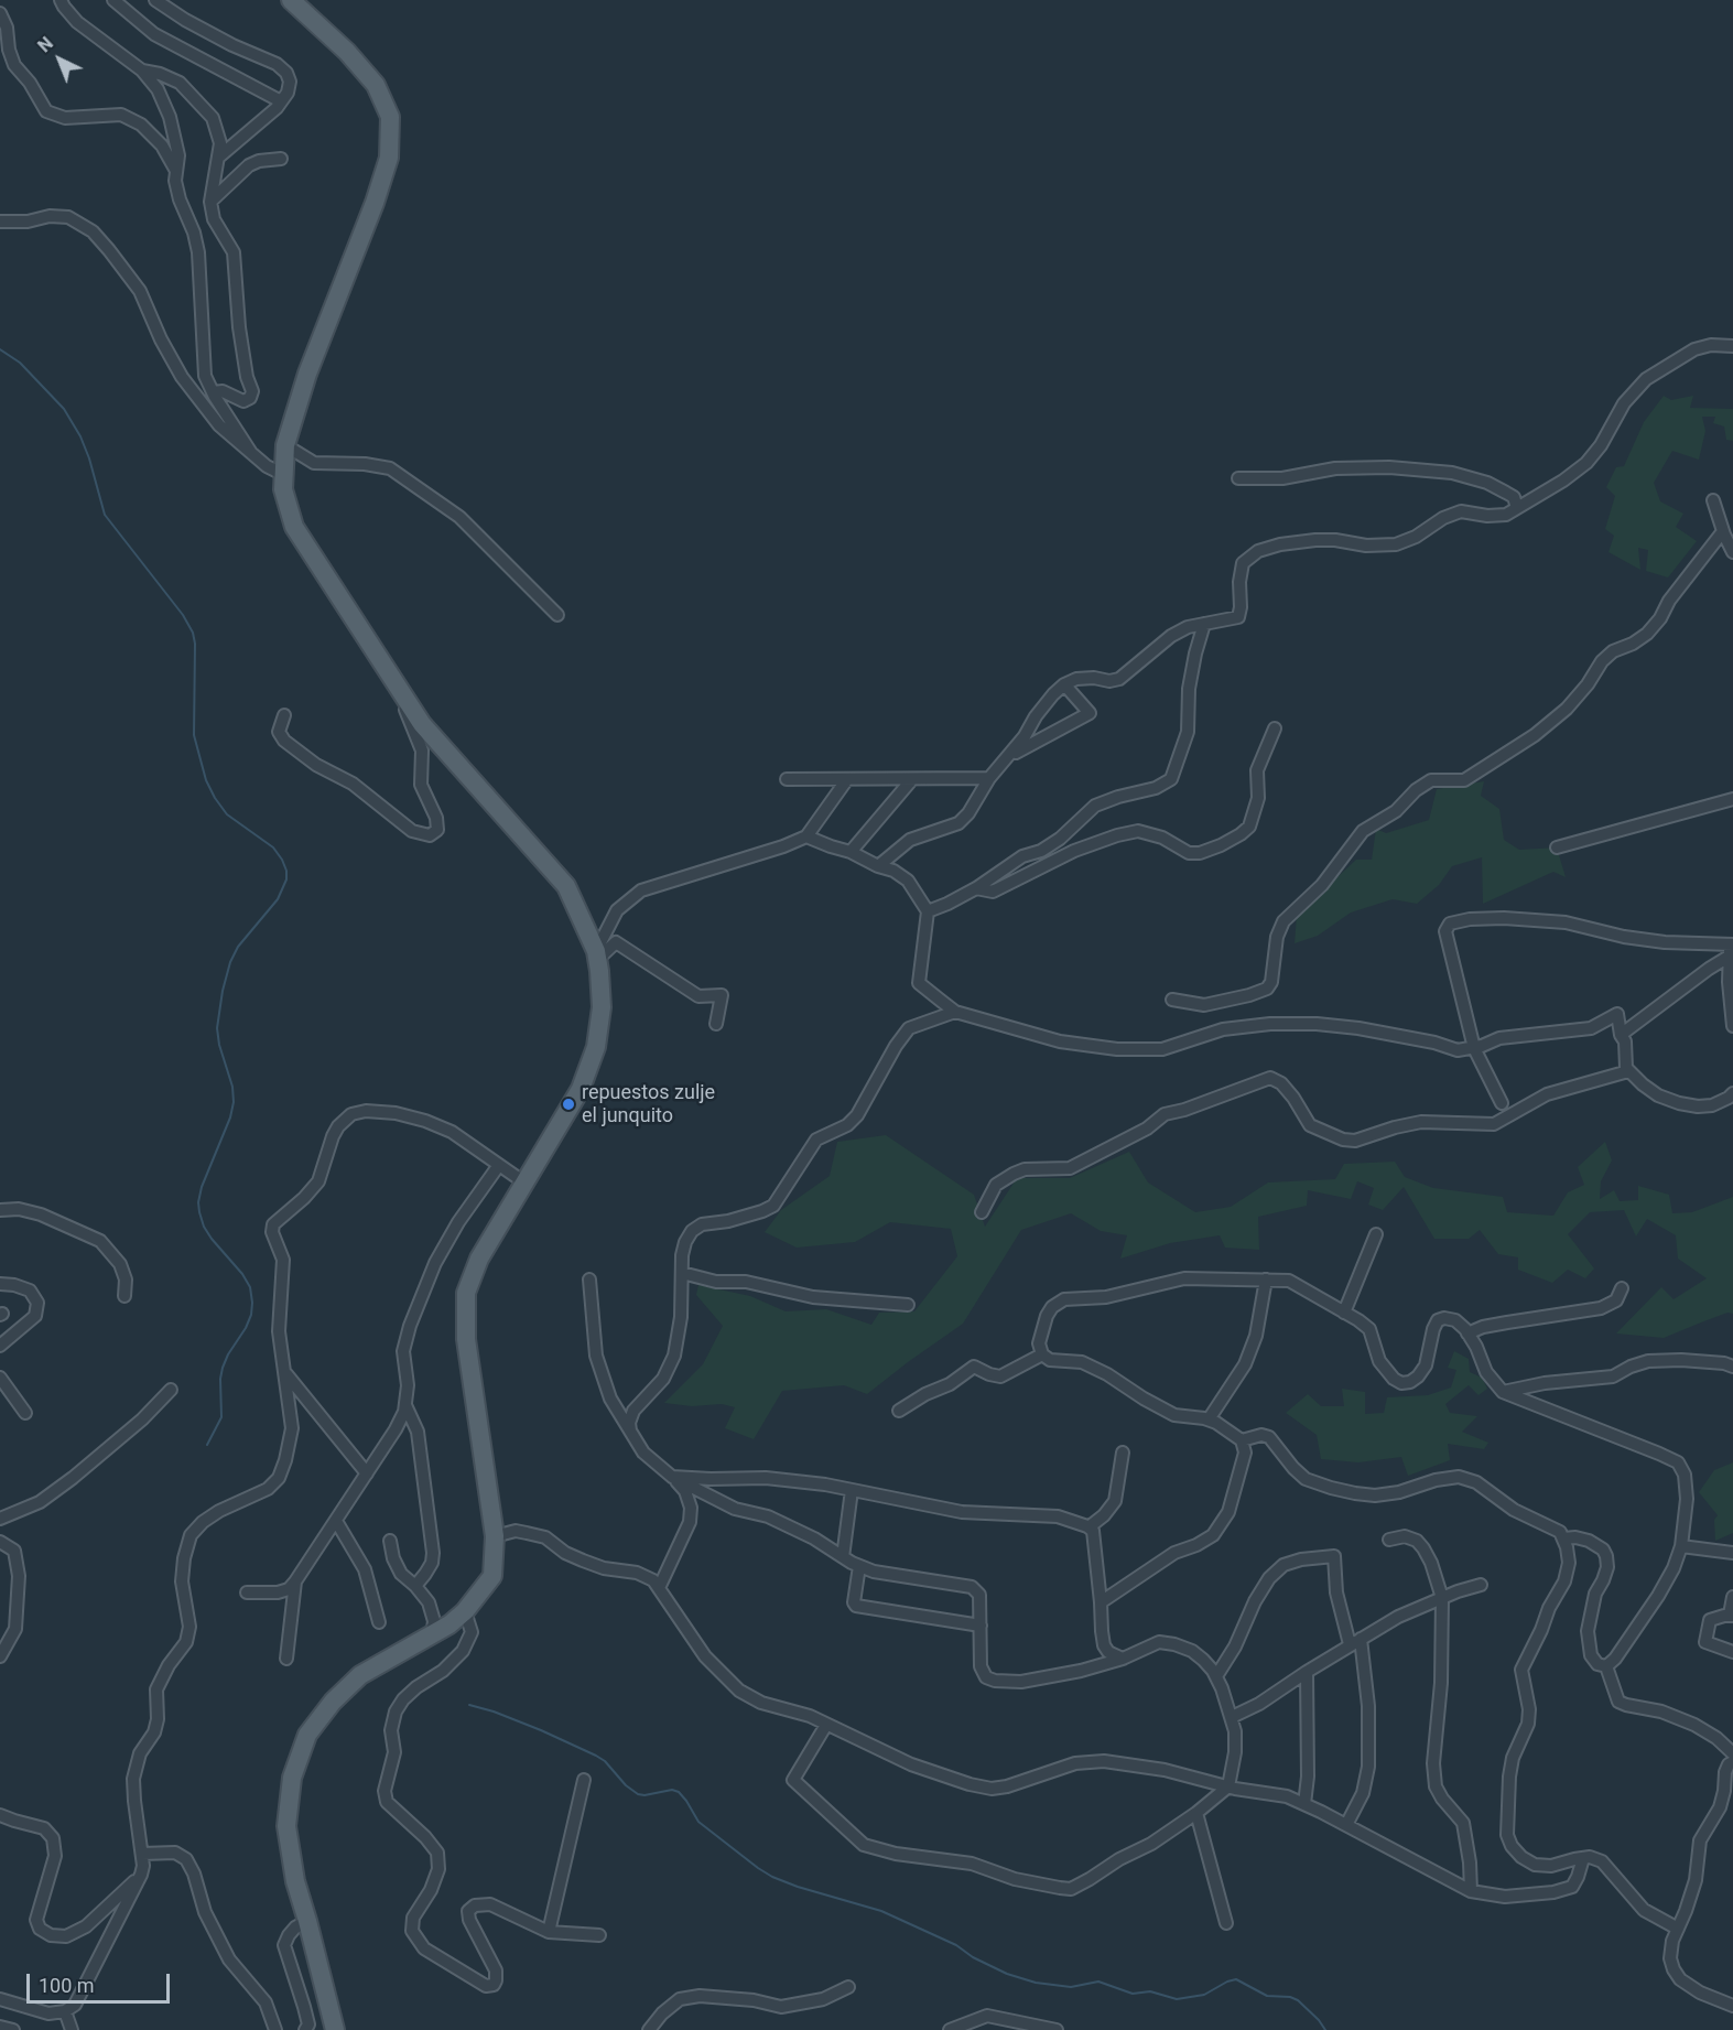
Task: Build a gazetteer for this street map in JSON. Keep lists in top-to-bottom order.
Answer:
{
  "places": ["repuestos zulje el junquito"],
  "scale_bar": "100 m",
  "north": "top left"
}
